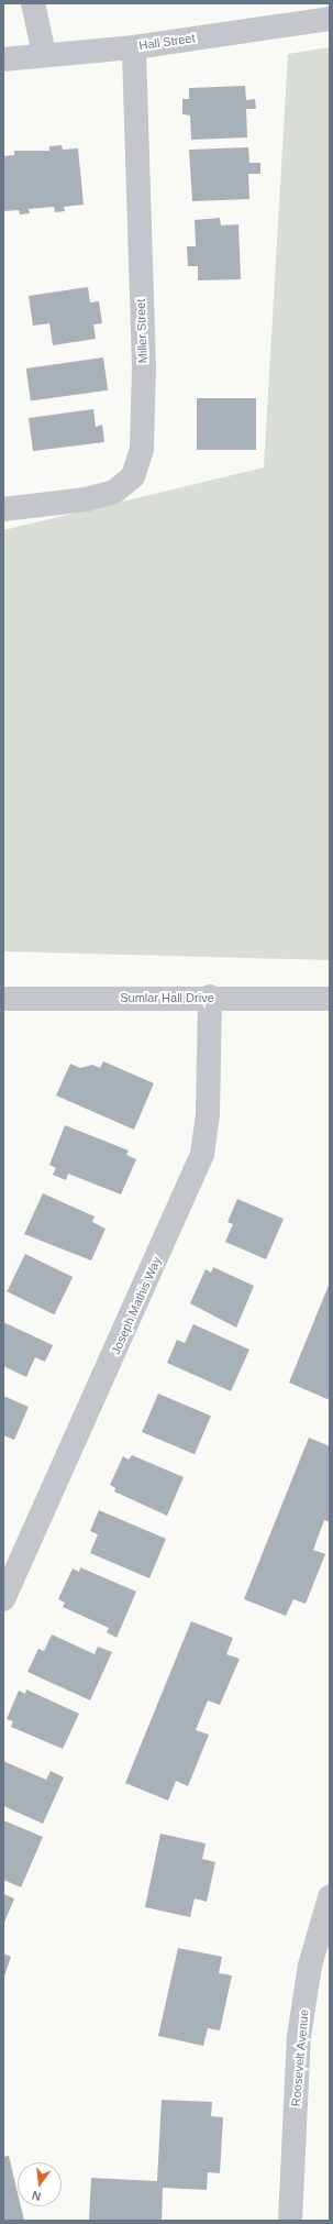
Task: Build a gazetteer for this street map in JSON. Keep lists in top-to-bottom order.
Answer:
{
  "streets": {
    "street": [
      "Hall Street",
      "Miller Street",
      "Sumlar Hall Drive",
      "Joseph Mathis Way",
      "Roosevelt Avenue"
    ]
  },
  "crossings": [
    ["Hall Street", "Miller Street"],
    ["Sumlar Hall Drive", "Joseph Mathis Way"]
  ],
  "north": "bottom"
}
